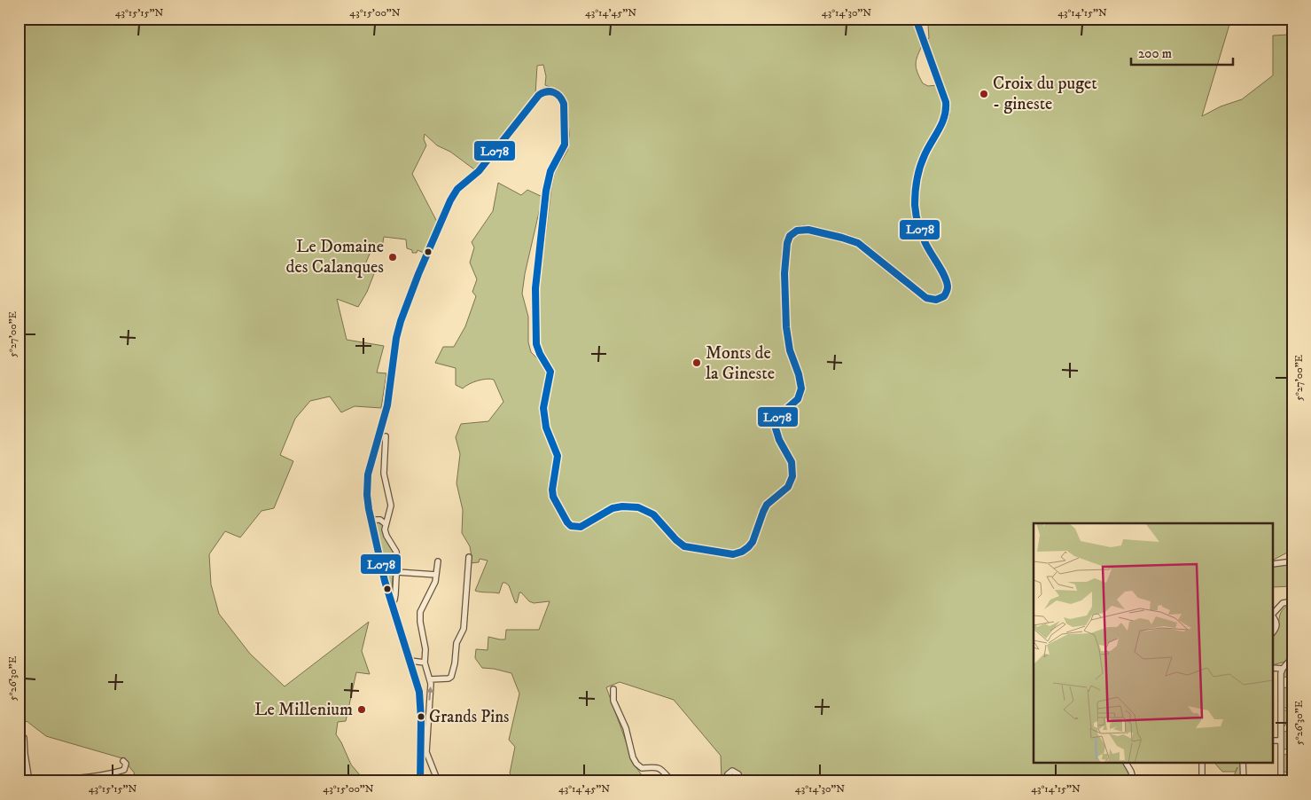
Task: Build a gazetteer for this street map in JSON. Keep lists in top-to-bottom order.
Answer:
{
  "places": [
    "Croix du puget - gineste",
    "Le Domaine des Calanques",
    "Monts de la Gineste",
    "Le Millenium",
    "Grands Pins"
  ],
  "lines": ["transit line L078"],
  "scale_bar": "200 m",
  "coordinates": [
    "43°15'15\"N",
    "43°15'00\"N",
    "43°14'45\"N",
    "43°14'30\"N",
    "43°14'15\"N",
    "5°27'00\"E",
    "5°26'30\"E"
  ]
}
